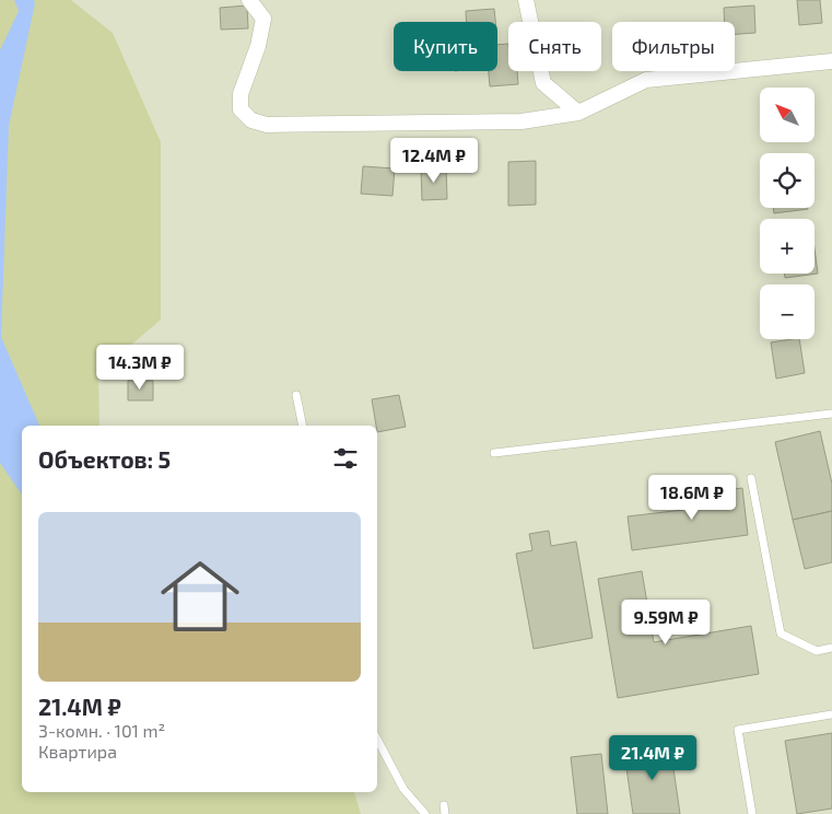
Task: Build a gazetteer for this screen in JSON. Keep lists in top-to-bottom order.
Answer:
{
  "north": "top left",
  "page": {
    "chip": ["Купить", "Снять", "Фильтры"],
    "map_buttons": ["+", "−"],
    "price": [
      "12.4M ₽",
      "14.3M ₽",
      "18.6M ₽",
      "9.59M ₽",
      "21.4M ₽"
    ],
    "heading": "Объектов: 5",
    "list": [
      {
        "name": "21.4M ₽",
        "note": "3-комн. · 101 m² · Квартира"
      }
    ]
  }
}
